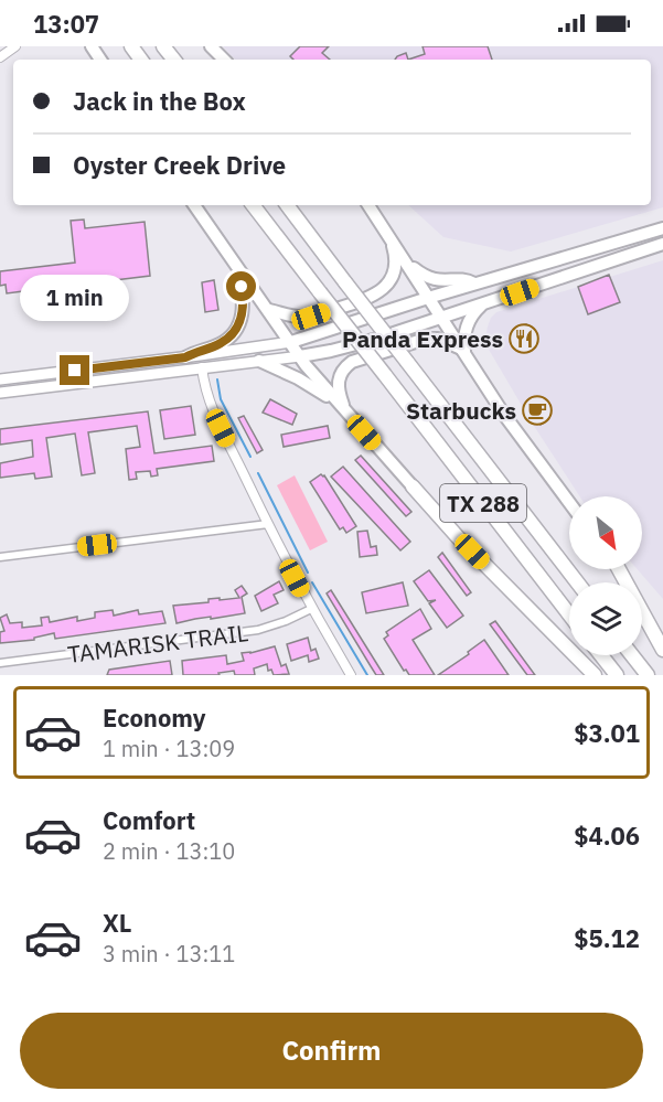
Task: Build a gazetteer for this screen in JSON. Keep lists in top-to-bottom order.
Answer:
{
  "streets": {
    "highway": ["TX 288"],
    "street": ["TAMARISK TRAIL"]
  },
  "places": {
    "restaurant": ["Panda Express"],
    "cafe": ["Starbucks"]
  },
  "north": "bottom right",
  "page": {
    "status": "13:07",
    "banner": ["Jack in the Box", "Oyster Creek Drive"],
    "bubble": "1 min",
    "list": [
      {
        "name": "Economy",
        "note": "1 min · 13:09",
        "value": "$3.01"
      },
      {
        "name": "Comfort",
        "note": "2 min · 13:10",
        "value": "$4.06"
      },
      {
        "name": "XL",
        "note": "3 min · 13:11",
        "value": "$5.12"
      }
    ],
    "buttons": "Confirm"
  }
}
